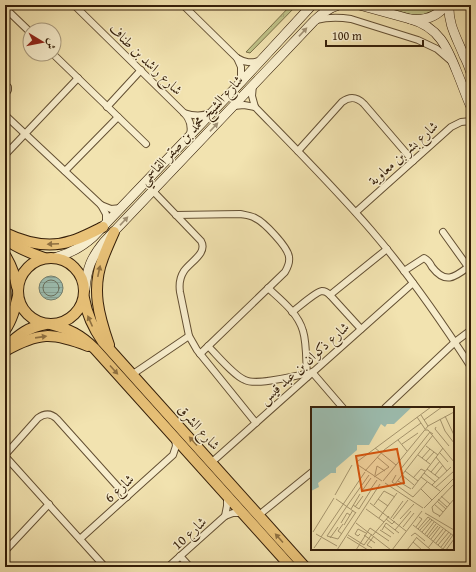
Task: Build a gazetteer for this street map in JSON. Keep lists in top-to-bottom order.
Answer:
{
  "streets": {
    "main road": ["شارع الشيخ محمد بن صقر القاسمي", "شارع الشرق"],
    "street": [
      "شارع راشد بن طناف",
      "شارع بشر بن معاوية",
      "شارع ذكوان بن عبد قيس",
      "شارع 6",
      "شارع 10"
    ]
  },
  "crossings": [
    ["شارع راشد بن طناف", "شارع الشيخ محمد بن صقر القاسمي"],
    ["شارع الشيخ محمد بن صقر القاسمي", "شارع الشرق"],
    ["شارع ذكوان بن عبد قيس", "شارع الشرق"],
    ["شارع الشرق", "شارع 10"]
  ],
  "scale_bar": "100 m",
  "north": "right"
}
